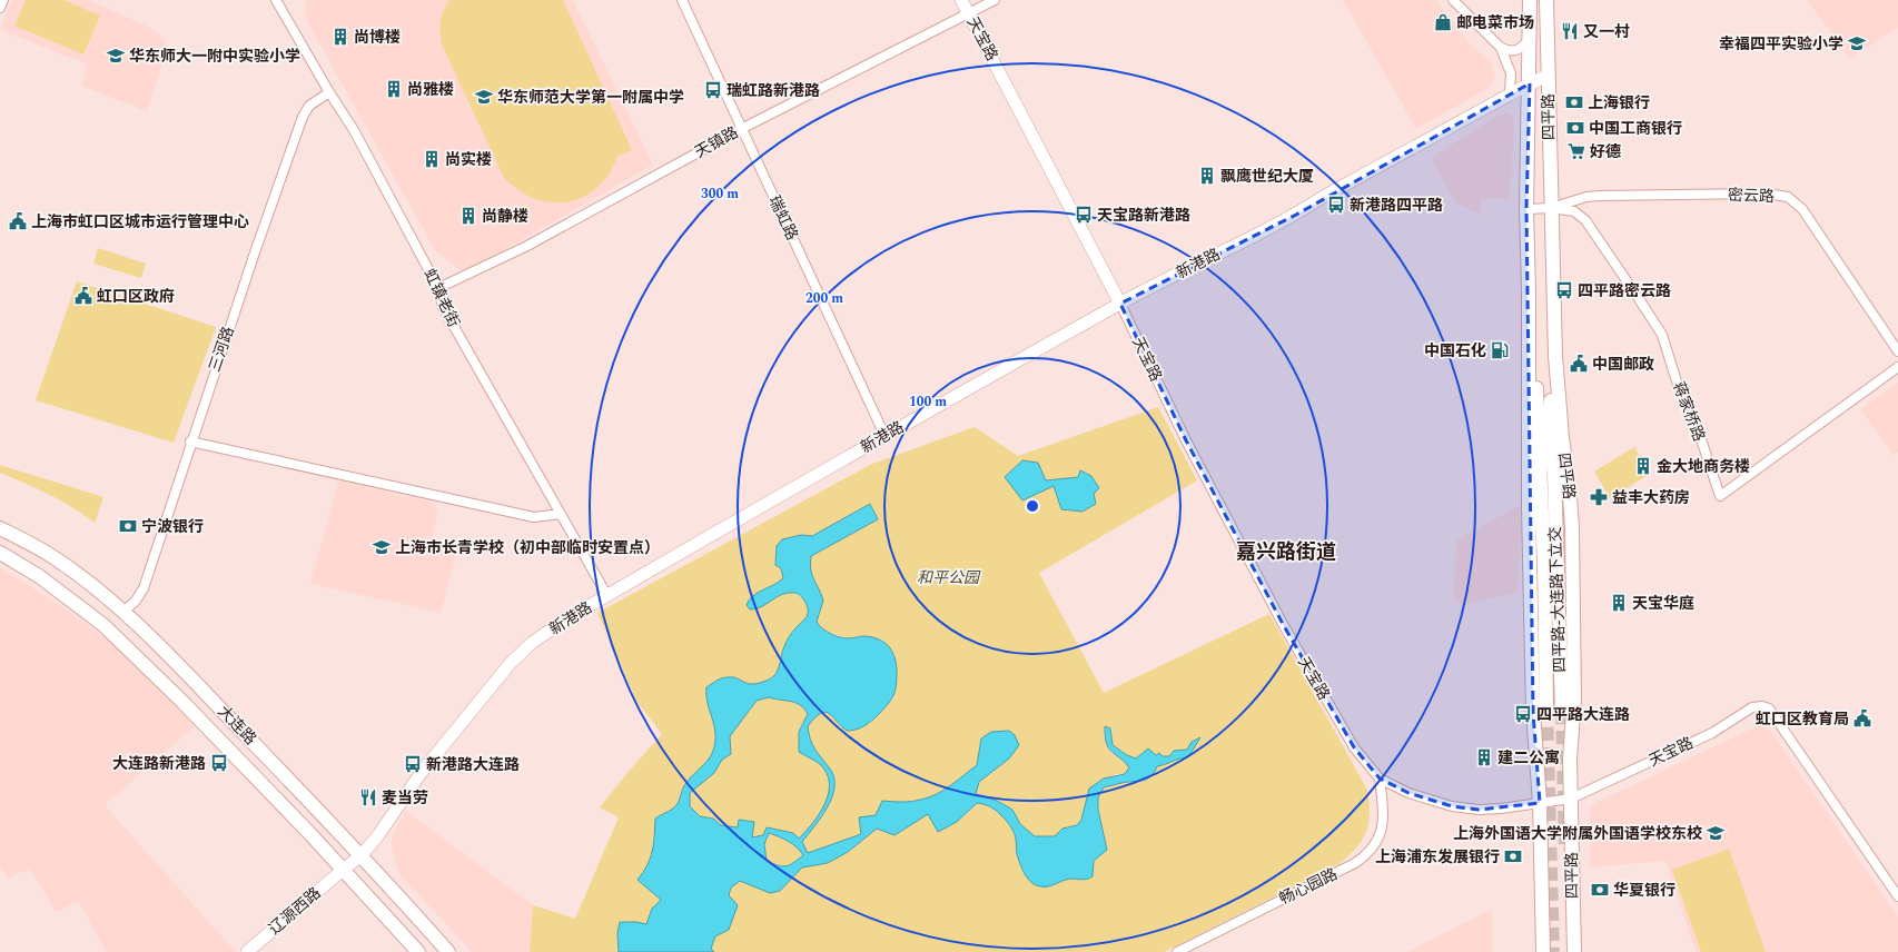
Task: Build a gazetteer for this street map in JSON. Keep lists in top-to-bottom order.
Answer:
{
  "streets": {
    "main road": ["四平路", "四平路-大连路下立交", "大连路"],
    "street": [
      "天宝路",
      "天镇路",
      "密云路",
      "瑞虹路",
      "新港路",
      "虹镇老街",
      "三河路",
      "蒋家桥路",
      "畅心园路",
      "辽源西路"
    ]
  },
  "crossings": [
    ["天宝路", "四平路"],
    ["天宝路", "天镇路"],
    ["天宝路", "新港路"],
    ["天宝路", "畅心园路"],
    ["四平路", "密云路"],
    ["四平路", "新港路"],
    ["四平路", "蒋家桥路"],
    ["四平路", "四平路-大连路下立交"],
    ["天镇路", "瑞虹路"],
    ["天镇路", "虹镇老街"],
    ["密云路", "蒋家桥路"],
    ["瑞虹路", "新港路"],
    ["新港路", "虹镇老街"],
    ["新港路", "大连路"],
    ["新港路", "辽源西路"],
    ["虹镇老街", "三河路"],
    ["三河路", "大连路"],
    ["大连路", "辽源西路"]
  ],
  "districts": ["嘉兴路街道"],
  "parks": ["和平公园"],
  "places": {
    "shop": ["邮电菜市场"],
    "restaurant": ["又一村", "麦当劳"],
    "building": [
      "尚博楼",
      "尚雅楼",
      "尚实楼",
      "飘鹰世纪大厦",
      "尚静楼",
      "金大地商务楼",
      "天宝华庭",
      "建二公寓"
    ],
    "school or university": [
      "幸福四平实验小学",
      "华东师大一附中实验小学",
      "华东师范大学第一附属中学",
      "上海市长青学校（初中部临时安置点）",
      "上海外国语大学附属外国语学校东校"
    ],
    "bus stop": [
      "瑞虹路新港路",
      "新港路四平路",
      "天宝路新港路",
      "四平路密云路",
      "四平路大连路",
      "大连路新港路",
      "新港路大连路"
    ],
    "bank": [
      "上海银行",
      "中国工商银行",
      "宁波银行",
      "上海浦东发展银行",
      "华夏银行"
    ],
    "supermarket": ["好德"],
    "public building": [
      "上海市虹口区城市运行管理中心",
      "虹口区政府",
      "中国邮政",
      "虹口区教育局"
    ],
    "fuel station": ["中国石化"],
    "pharmacy": ["益丰大药房"]
  },
  "rings": ["300 m", "200 m", "100 m"]
}
